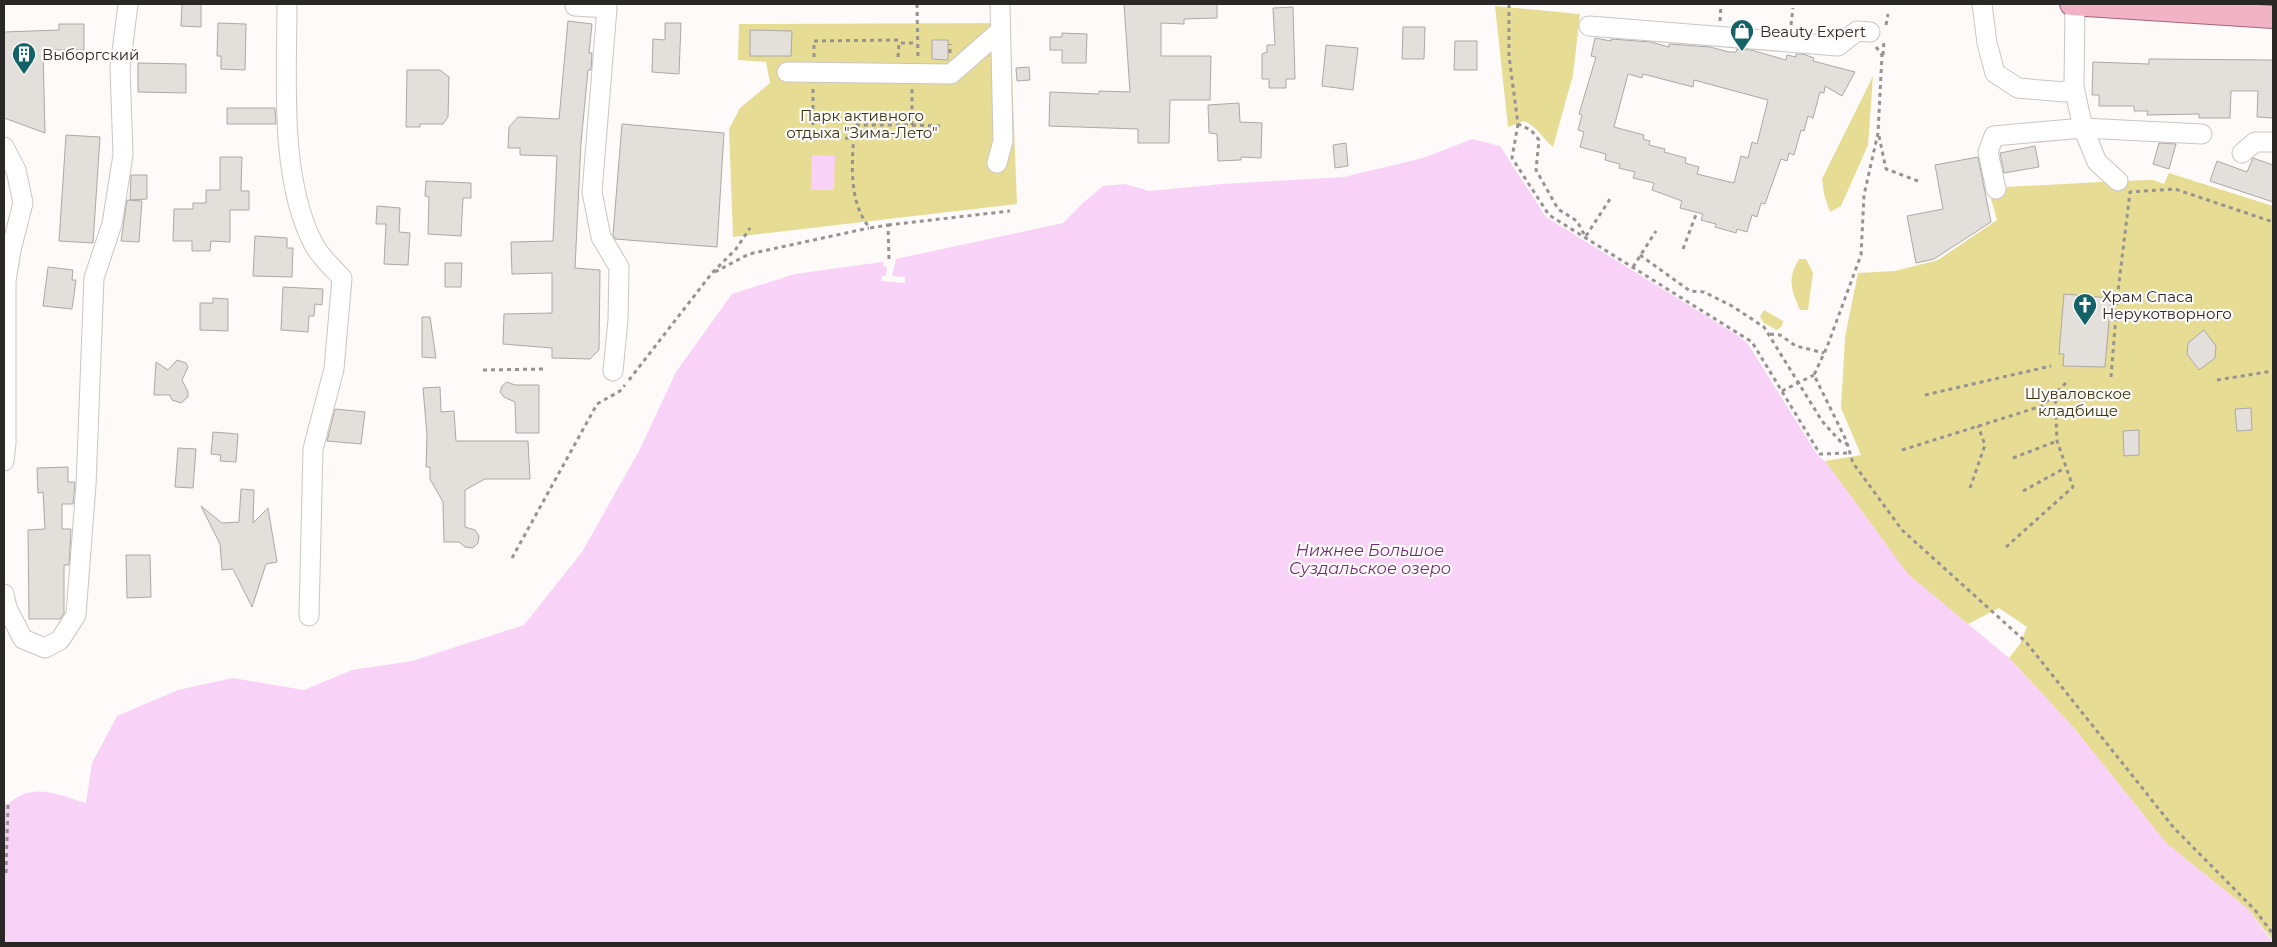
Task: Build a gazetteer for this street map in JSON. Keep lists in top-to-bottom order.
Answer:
{
  "water": ["Нижнее Большое Суздальское озеро"],
  "parks": ["Парк активного отдыха \"Зима-Лето\"", "Шуваловское кладбище"],
  "places": {
    "shop": ["Beauty Expert"],
    "building": ["Выборгский"],
    "church": ["Храм Спаса Нерукотворного"]
  }
}
